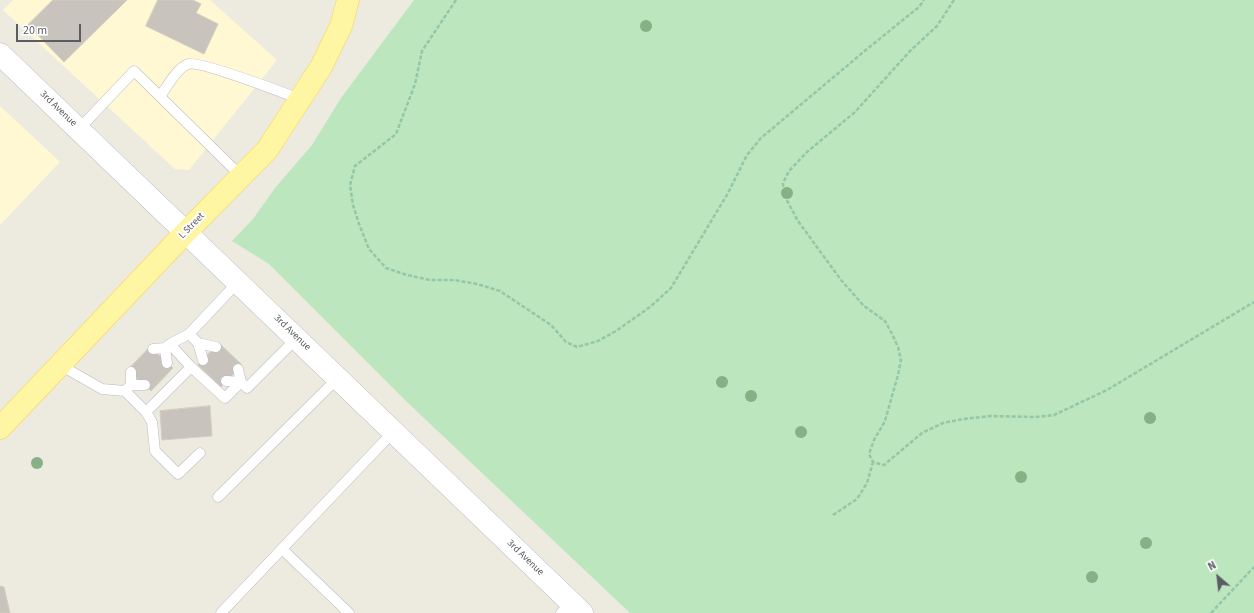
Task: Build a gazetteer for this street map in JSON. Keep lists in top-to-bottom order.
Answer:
{
  "streets": {
    "main road": ["3rd Avenue", "L Street"]
  },
  "crossings": [
    ["3rd Avenue", "L Street"]
  ],
  "scale_bar": "20 m",
  "north": "top left"
}
